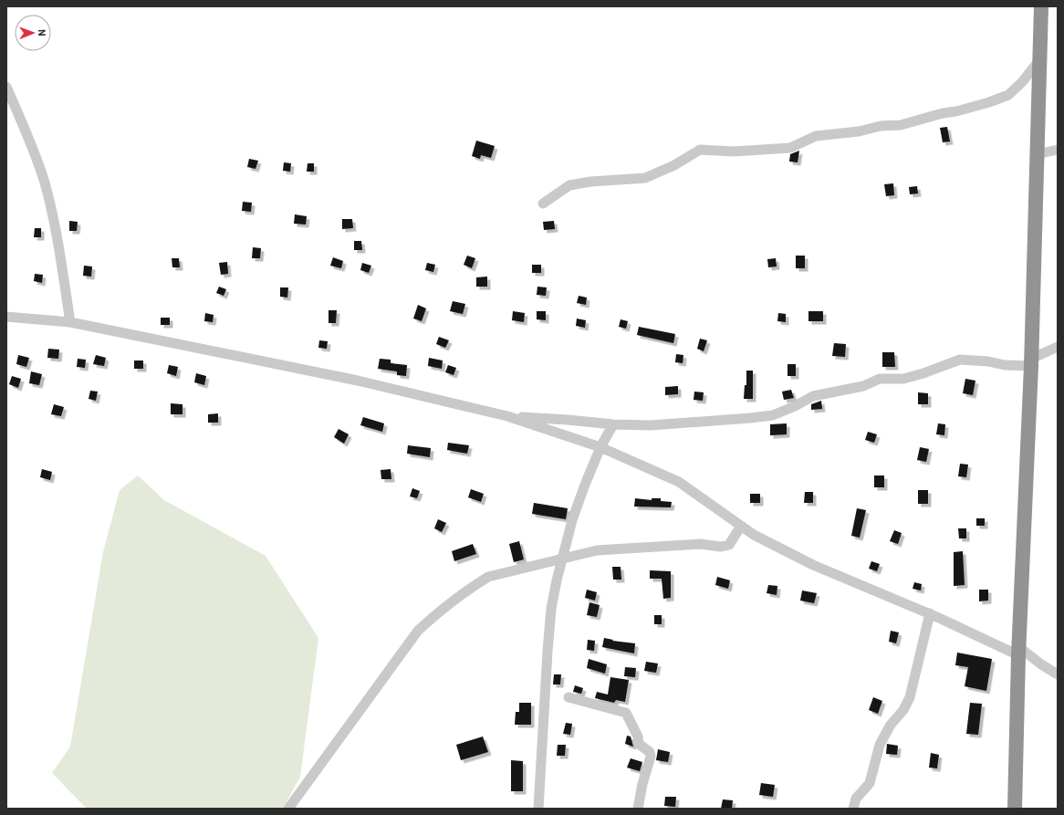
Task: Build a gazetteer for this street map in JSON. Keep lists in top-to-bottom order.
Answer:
{
  "north": "right"
}
